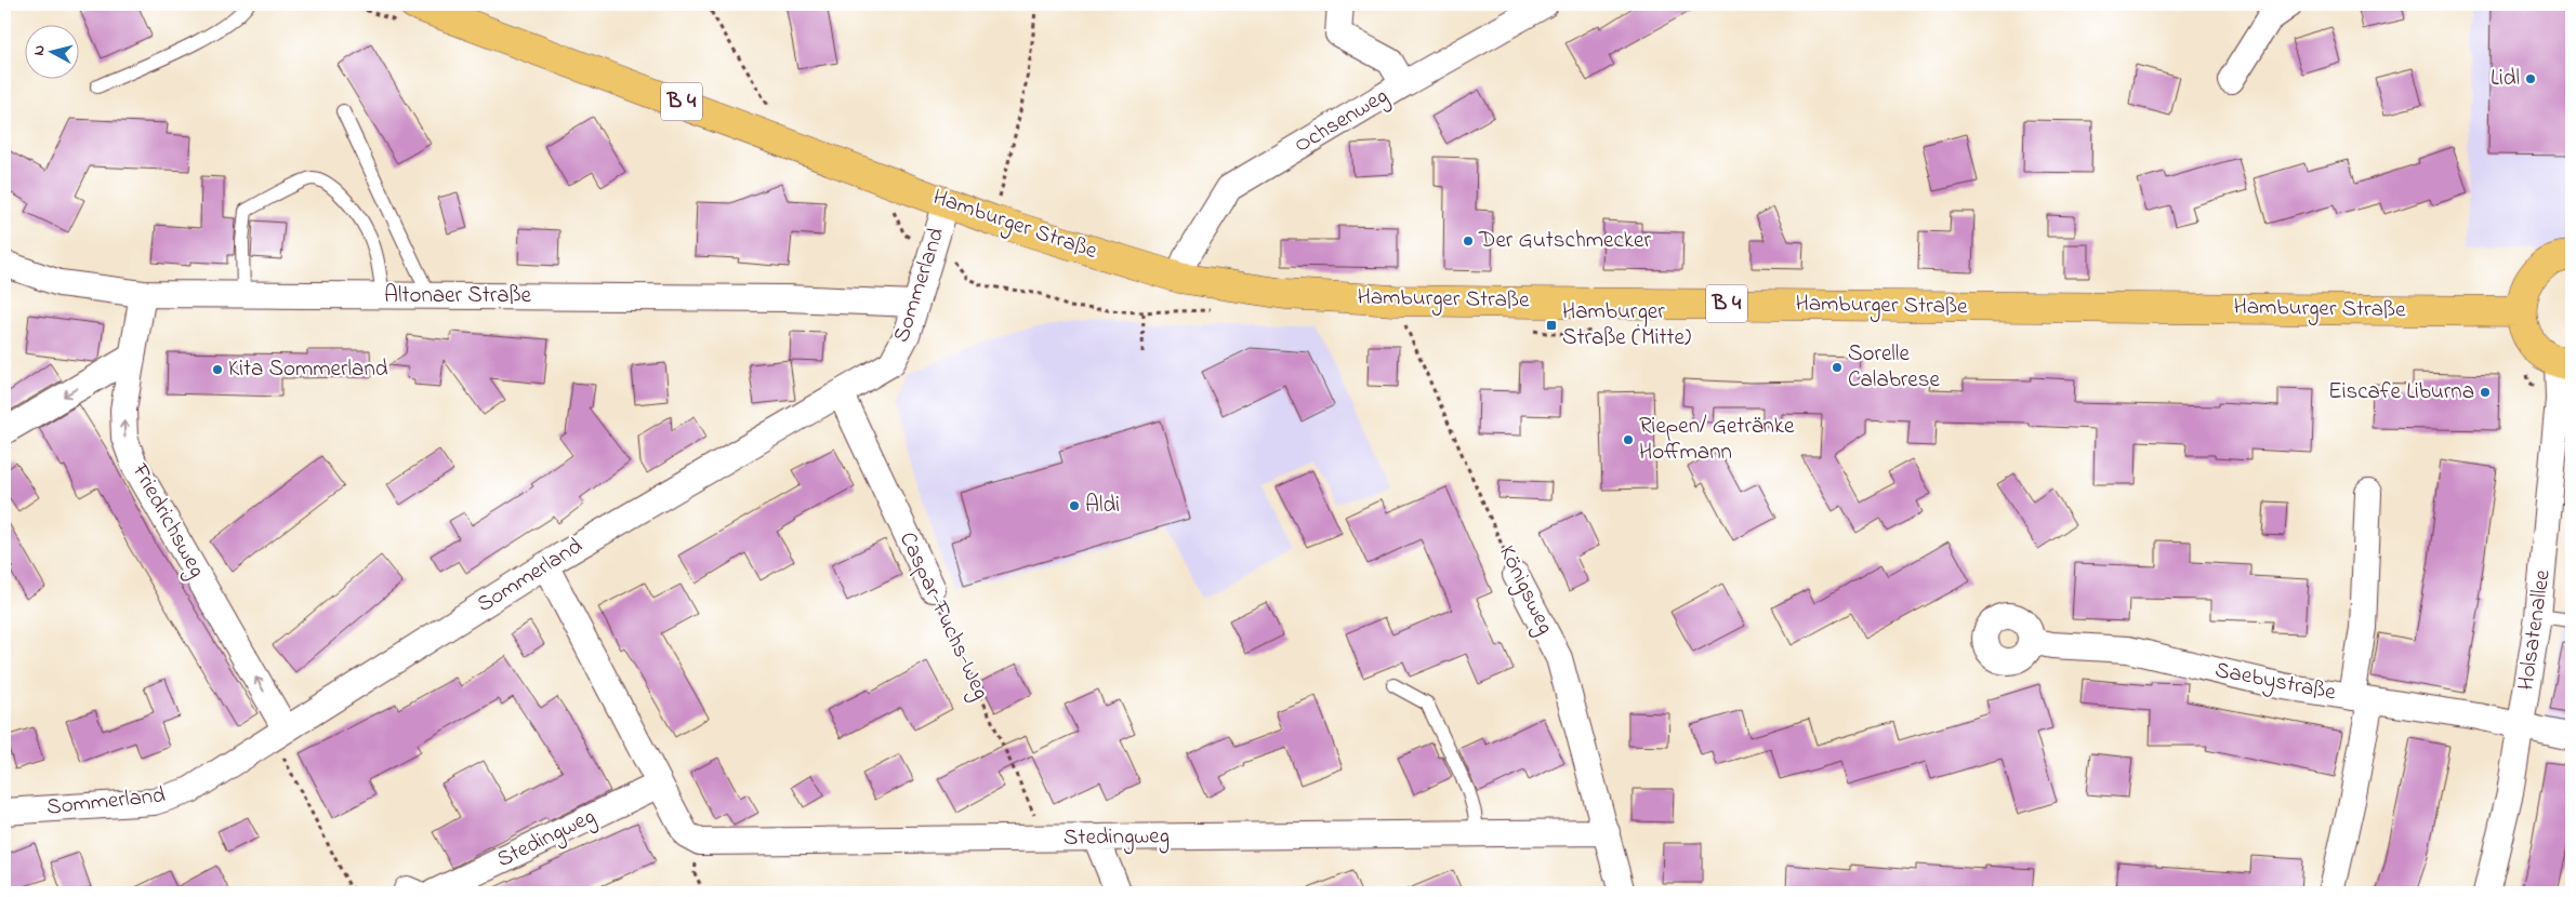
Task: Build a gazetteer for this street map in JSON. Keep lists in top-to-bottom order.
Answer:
{
  "streets": {
    "main road": ["B 4", "Hamburger Straße"],
    "street": [
      "Ochsenweg",
      "Sommerland",
      "Altonaer Straße",
      "Friedrichsweg",
      "Königsweg",
      "Caspar-Fuchs-Weg",
      "Holsatenallee",
      "Saebystraße",
      "Stedingweg"
    ]
  },
  "crossings": [
    ["Ochsenweg", "Hamburger Straße"],
    ["Hamburger Straße", "Sommerland"],
    ["Hamburger Straße", "Königsweg"],
    ["Sommerland", "Altonaer Straße"],
    ["Sommerland", "Friedrichsweg"],
    ["Sommerland", "Caspar-Fuchs-Weg"],
    ["Altonaer Straße", "Friedrichsweg"],
    ["Königsweg", "Stedingweg"],
    ["Caspar-Fuchs-Weg", "Stedingweg"],
    ["Holsatenallee", "Saebystraße"]
  ],
  "one_way": ["Friedrichsweg"],
  "places": {
    "other": [
      "Lidl",
      "Der Gutschmecker",
      "Sorelle Calabrese",
      "Kita Sommerland",
      "Eiscafe Liburna",
      "Riepen/ Getränke Hoffmann",
      "Aldi"
    ],
    "transit": ["Hamburger Straße (Mitte)"]
  },
  "north": "left"
}
